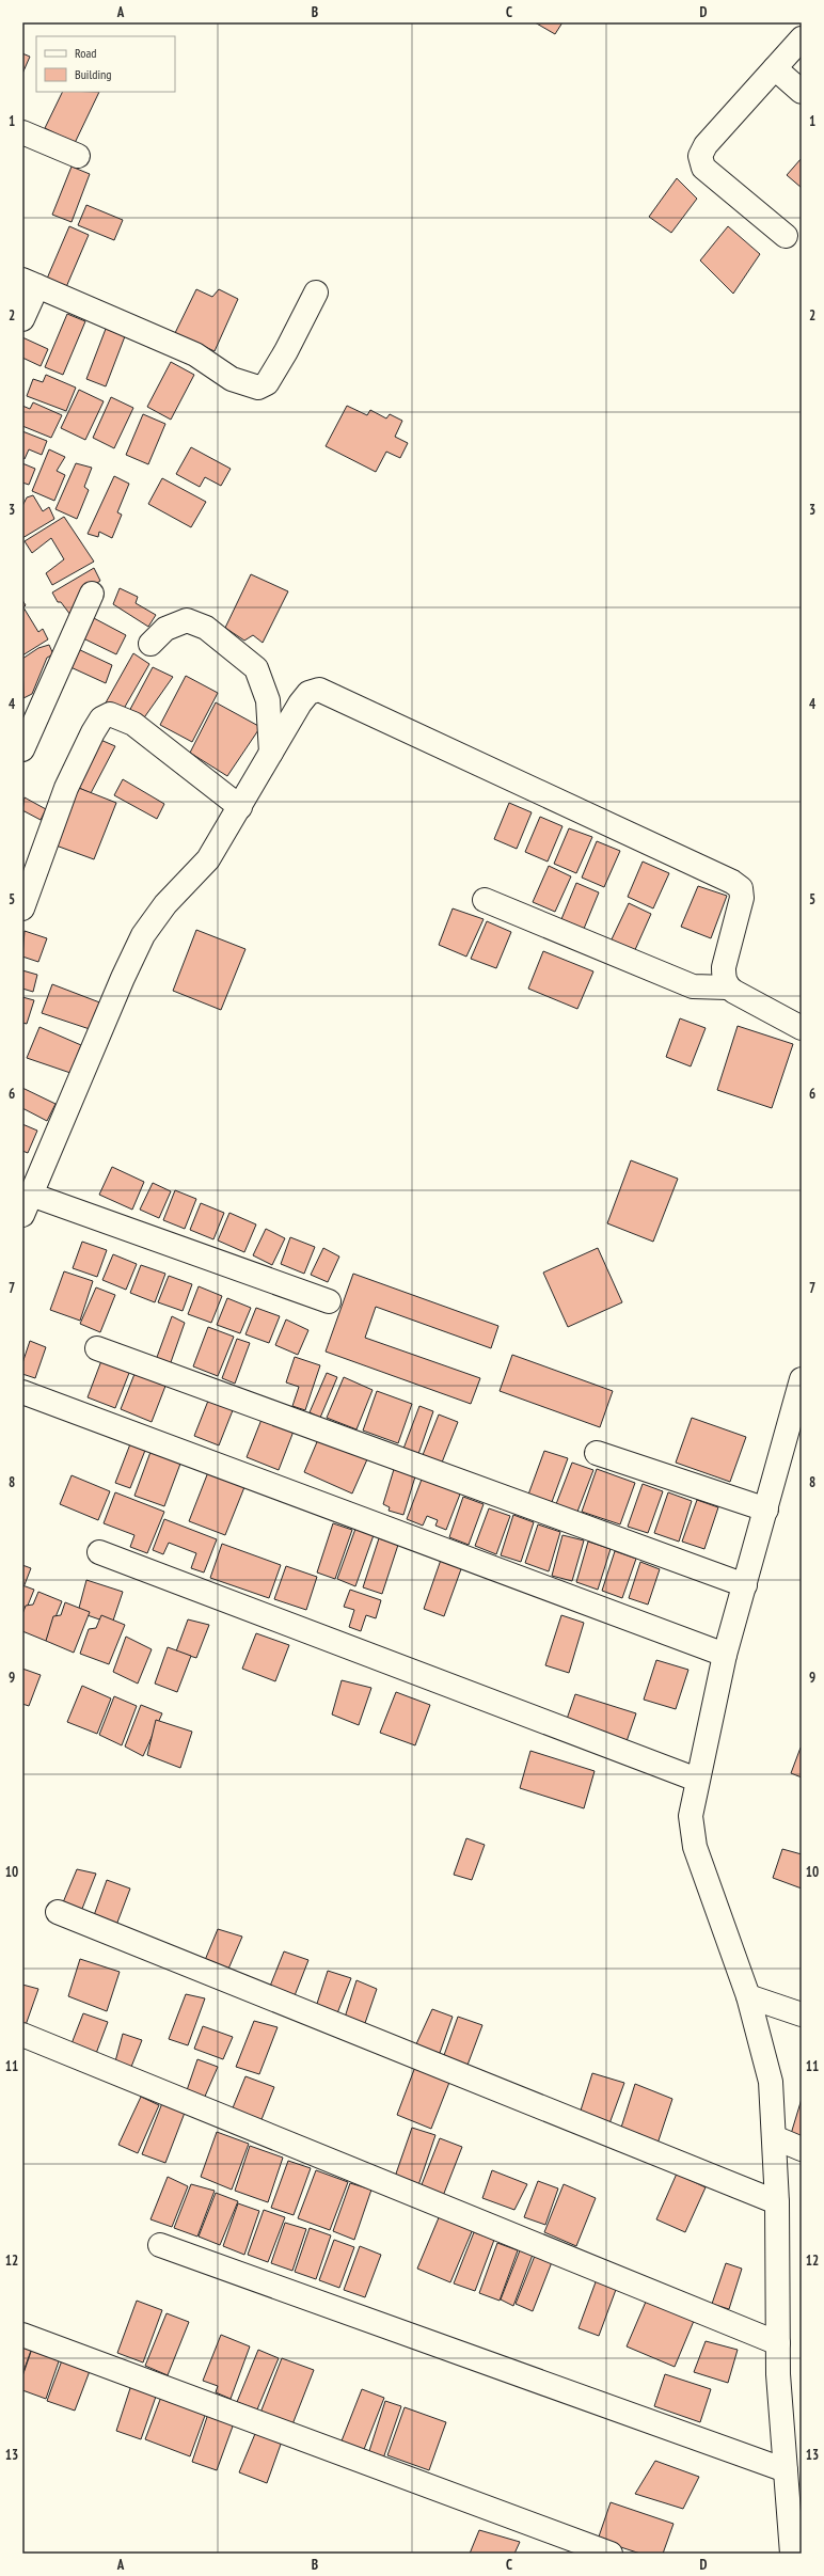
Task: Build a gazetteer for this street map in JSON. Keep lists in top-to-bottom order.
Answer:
{
  "legend": ["Road", "Building"],
  "grid": {
    "columns": [
      "A",
      "B",
      "C",
      "D"
    ],
    "rows": [
      "1",
      "2",
      "3",
      "4",
      "5",
      "6",
      "7",
      "8",
      "9",
      "10",
      "11",
      "12",
      "13"
    ]
  }
}
